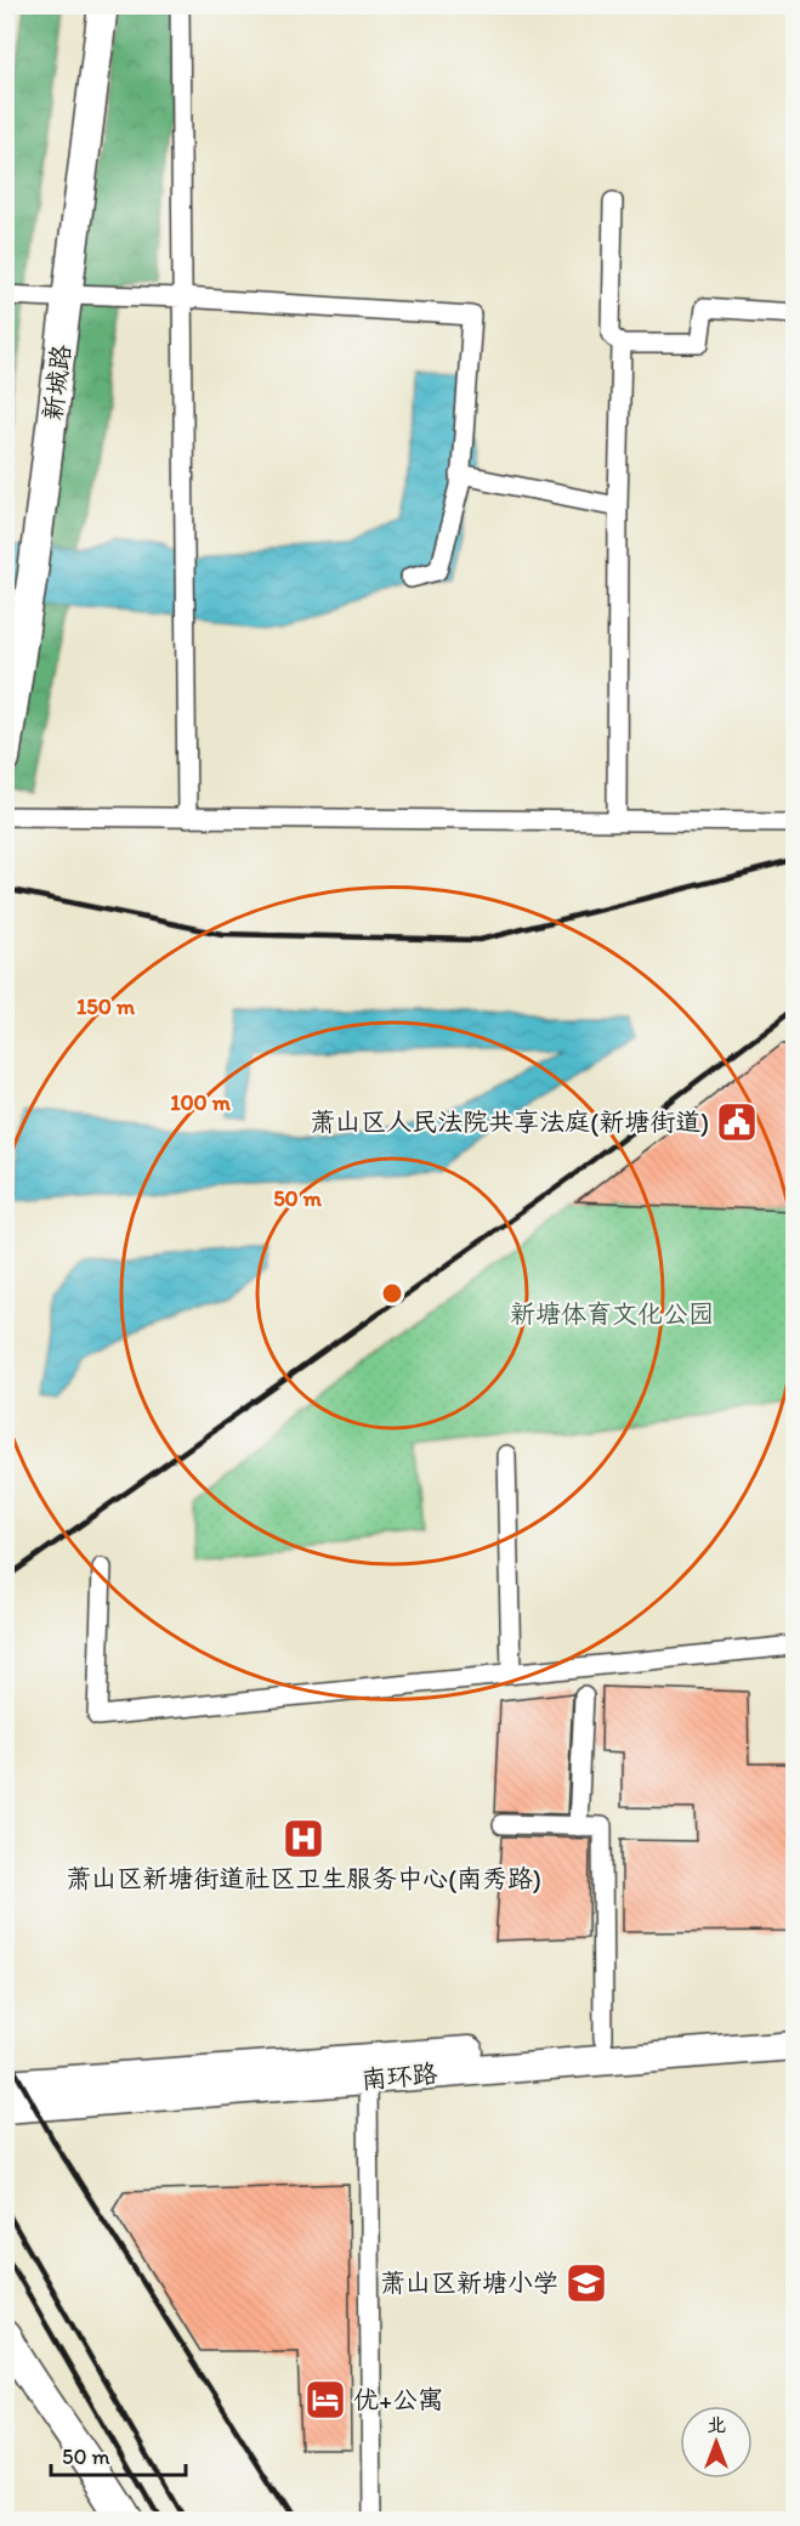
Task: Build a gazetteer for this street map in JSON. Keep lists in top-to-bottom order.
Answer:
{
  "streets": {
    "main road": ["新城路", "南环路"]
  },
  "parks": ["新塘体育文化公园"],
  "places": {
    "public building": ["萧山区人民法院共享法庭(新塘街道)"],
    "hospital": ["萧山区新塘街道社区卫生服务中心(南秀路)"],
    "school or university": ["萧山区新塘小学"],
    "hotel": ["优+公寓"]
  },
  "scale_bar": "50 m",
  "north": "top",
  "rings": ["150 m", "100 m", "50 m"]
}
